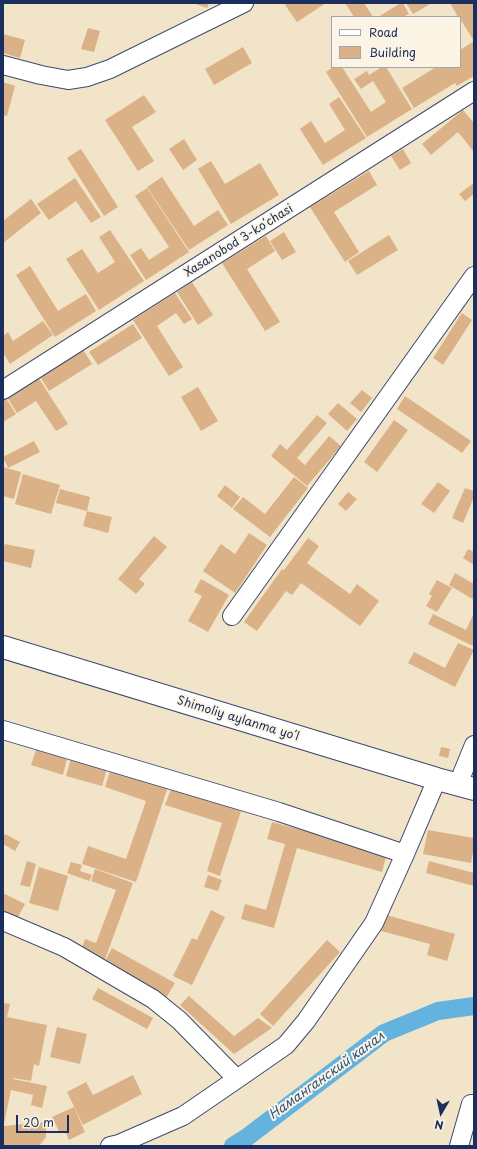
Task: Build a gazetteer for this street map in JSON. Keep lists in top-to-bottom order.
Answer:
{
  "streets": {
    "main road": ["Shimoliy aylanma yoʻl"],
    "street": ["Xasanobod 3-koʻchasi"]
  },
  "water": ["Наманганский канал"],
  "legend": ["Road", "Building"],
  "scale_bar": "20 m",
  "north": "bottom"
}
